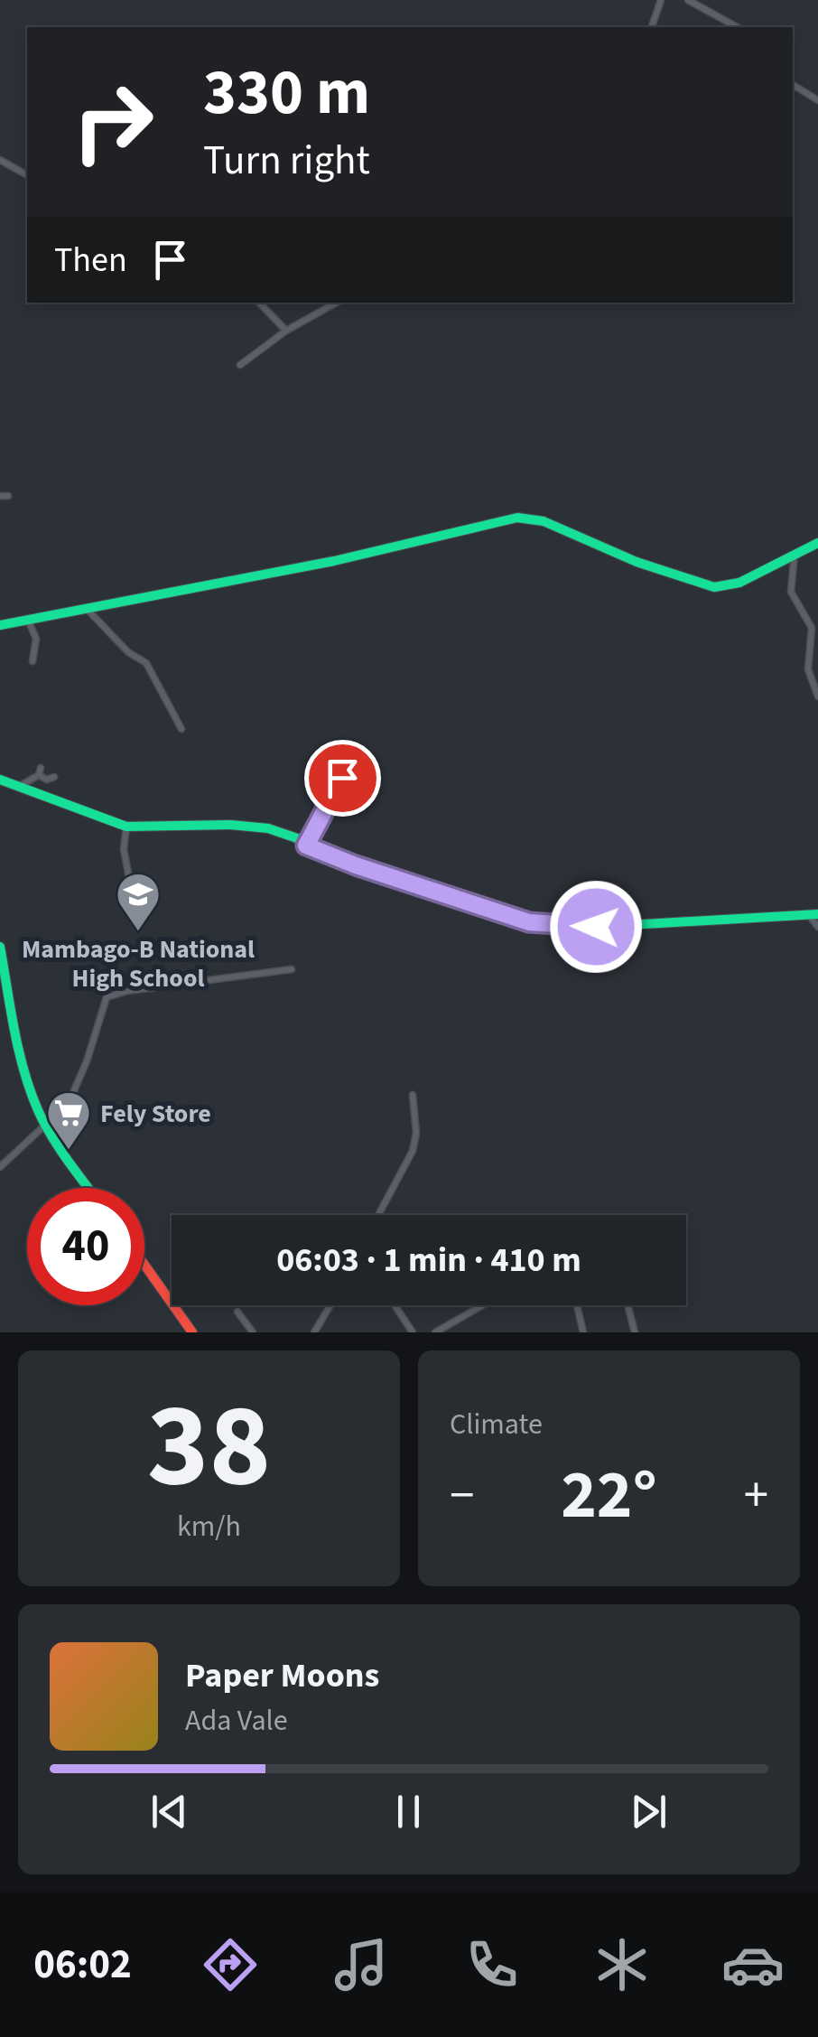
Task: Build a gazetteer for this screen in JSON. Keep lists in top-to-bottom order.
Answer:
{
  "places": {
    "school or university": ["Mambago-B National High School"],
    "supermarket": ["Fely Store"]
  },
  "page": {
    "turn": ["330 m", "Turn right"],
    "then": "Then",
    "limit": "40",
    "trip": "06:03 · 1 min · 410 m",
    "tile": [
      ["38", "km/h"],
      "Climate"
    ],
    "heat": ["−", "22°", "+"],
    "song": ["Paper Moons", "Ada Vale"],
    "tabs": "06:02"
  }
}
